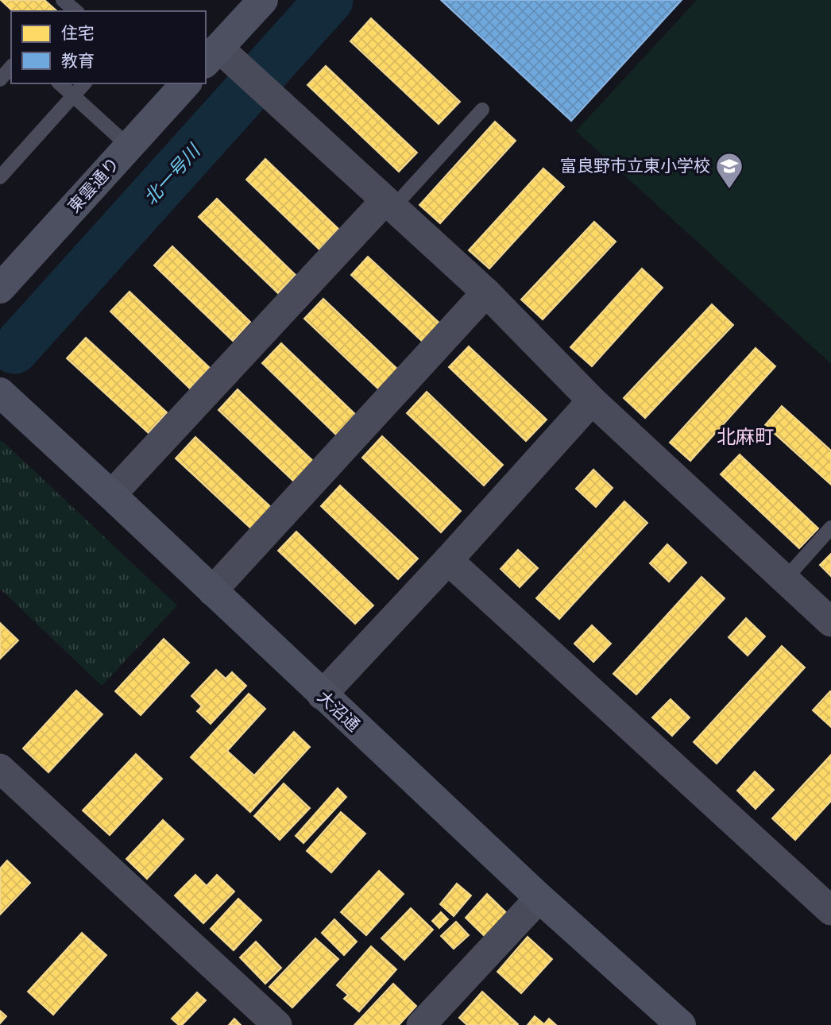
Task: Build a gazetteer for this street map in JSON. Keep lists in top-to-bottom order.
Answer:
{
  "streets": {
    "street": ["東雲通り", "大沼通"]
  },
  "districts": ["北麻町"],
  "water": ["北一号川"],
  "places": {
    "school or university": ["富良野市立東小学校"]
  },
  "legend": ["住宅", "教育"]
}
